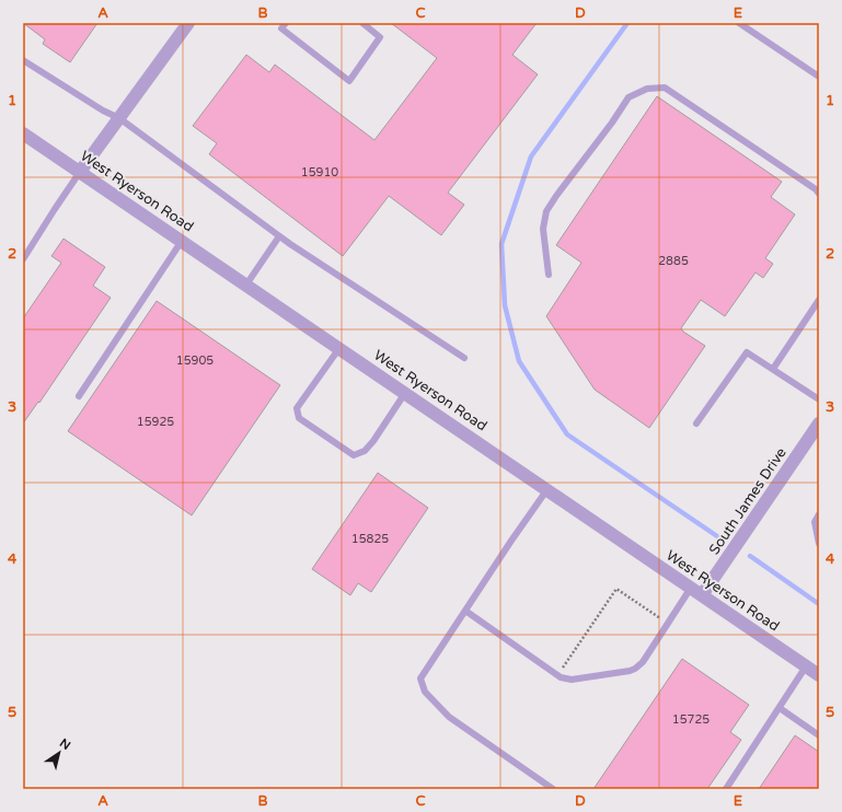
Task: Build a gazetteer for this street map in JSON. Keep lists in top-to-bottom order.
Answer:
{
  "streets": {
    "street": ["West Ryerson Road", "South James Drive"]
  },
  "crossings": [
    ["West Ryerson Road", "South James Drive"]
  ],
  "house_numbers": [
    "15910",
    "2885",
    "15905",
    "15925",
    "15825",
    "15725"
  ],
  "north": "top right",
  "grid": {
    "columns": [
      "A",
      "B",
      "C",
      "D",
      "E"
    ],
    "rows": [
      "1",
      "2",
      "3",
      "4",
      "5"
    ]
  }
}
